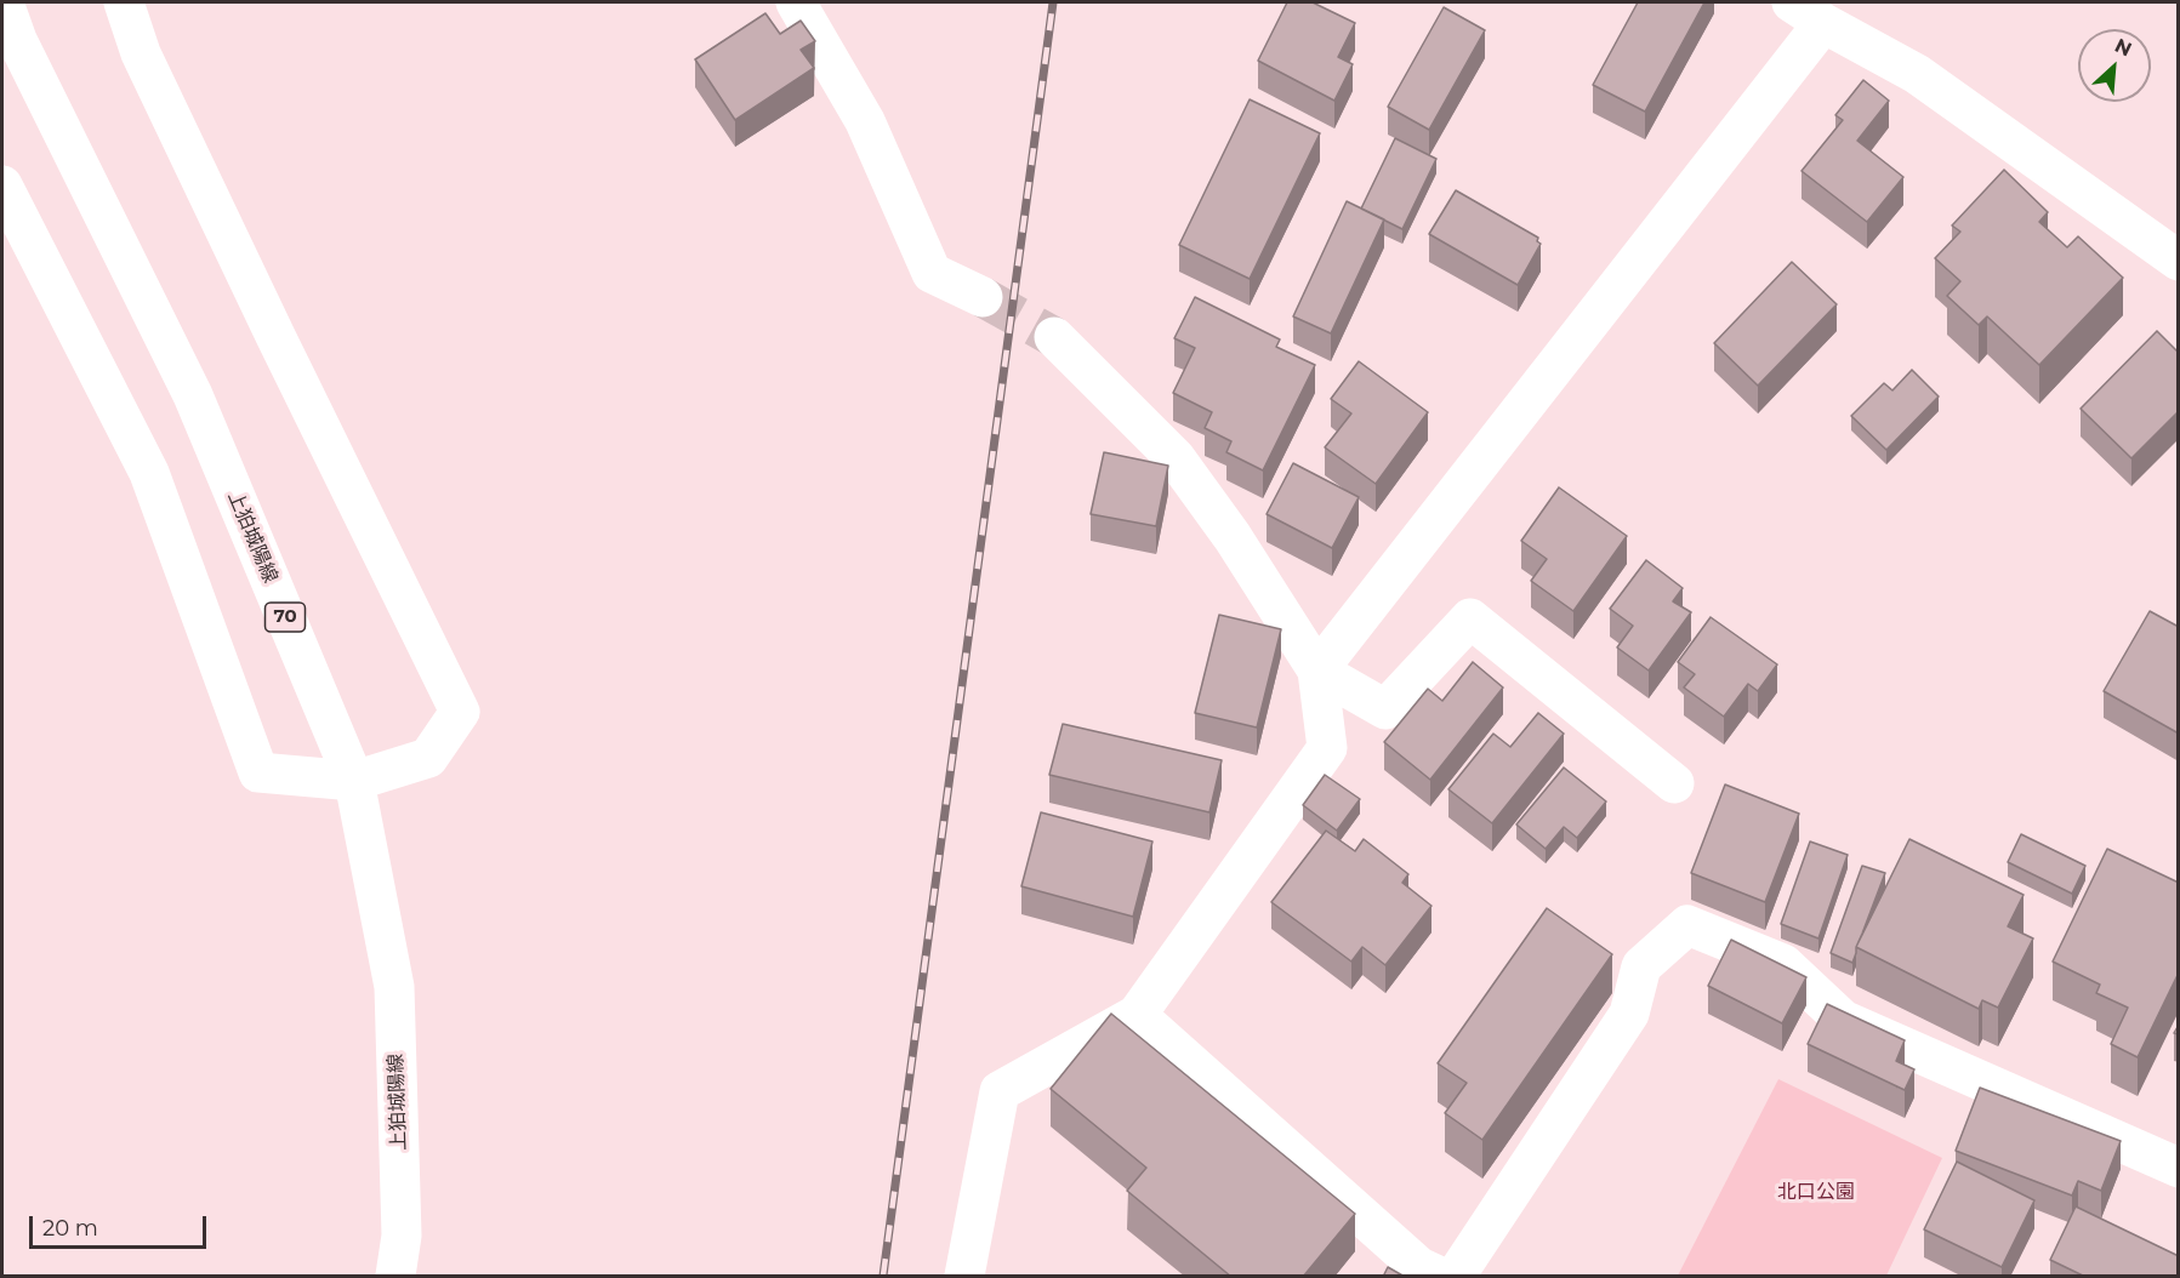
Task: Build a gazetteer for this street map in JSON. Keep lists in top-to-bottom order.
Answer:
{
  "streets": {
    "street": ["上狛城陽線", "70"]
  },
  "parks": ["北口公園"],
  "scale_bar": "20 m",
  "north": "top right"
}
